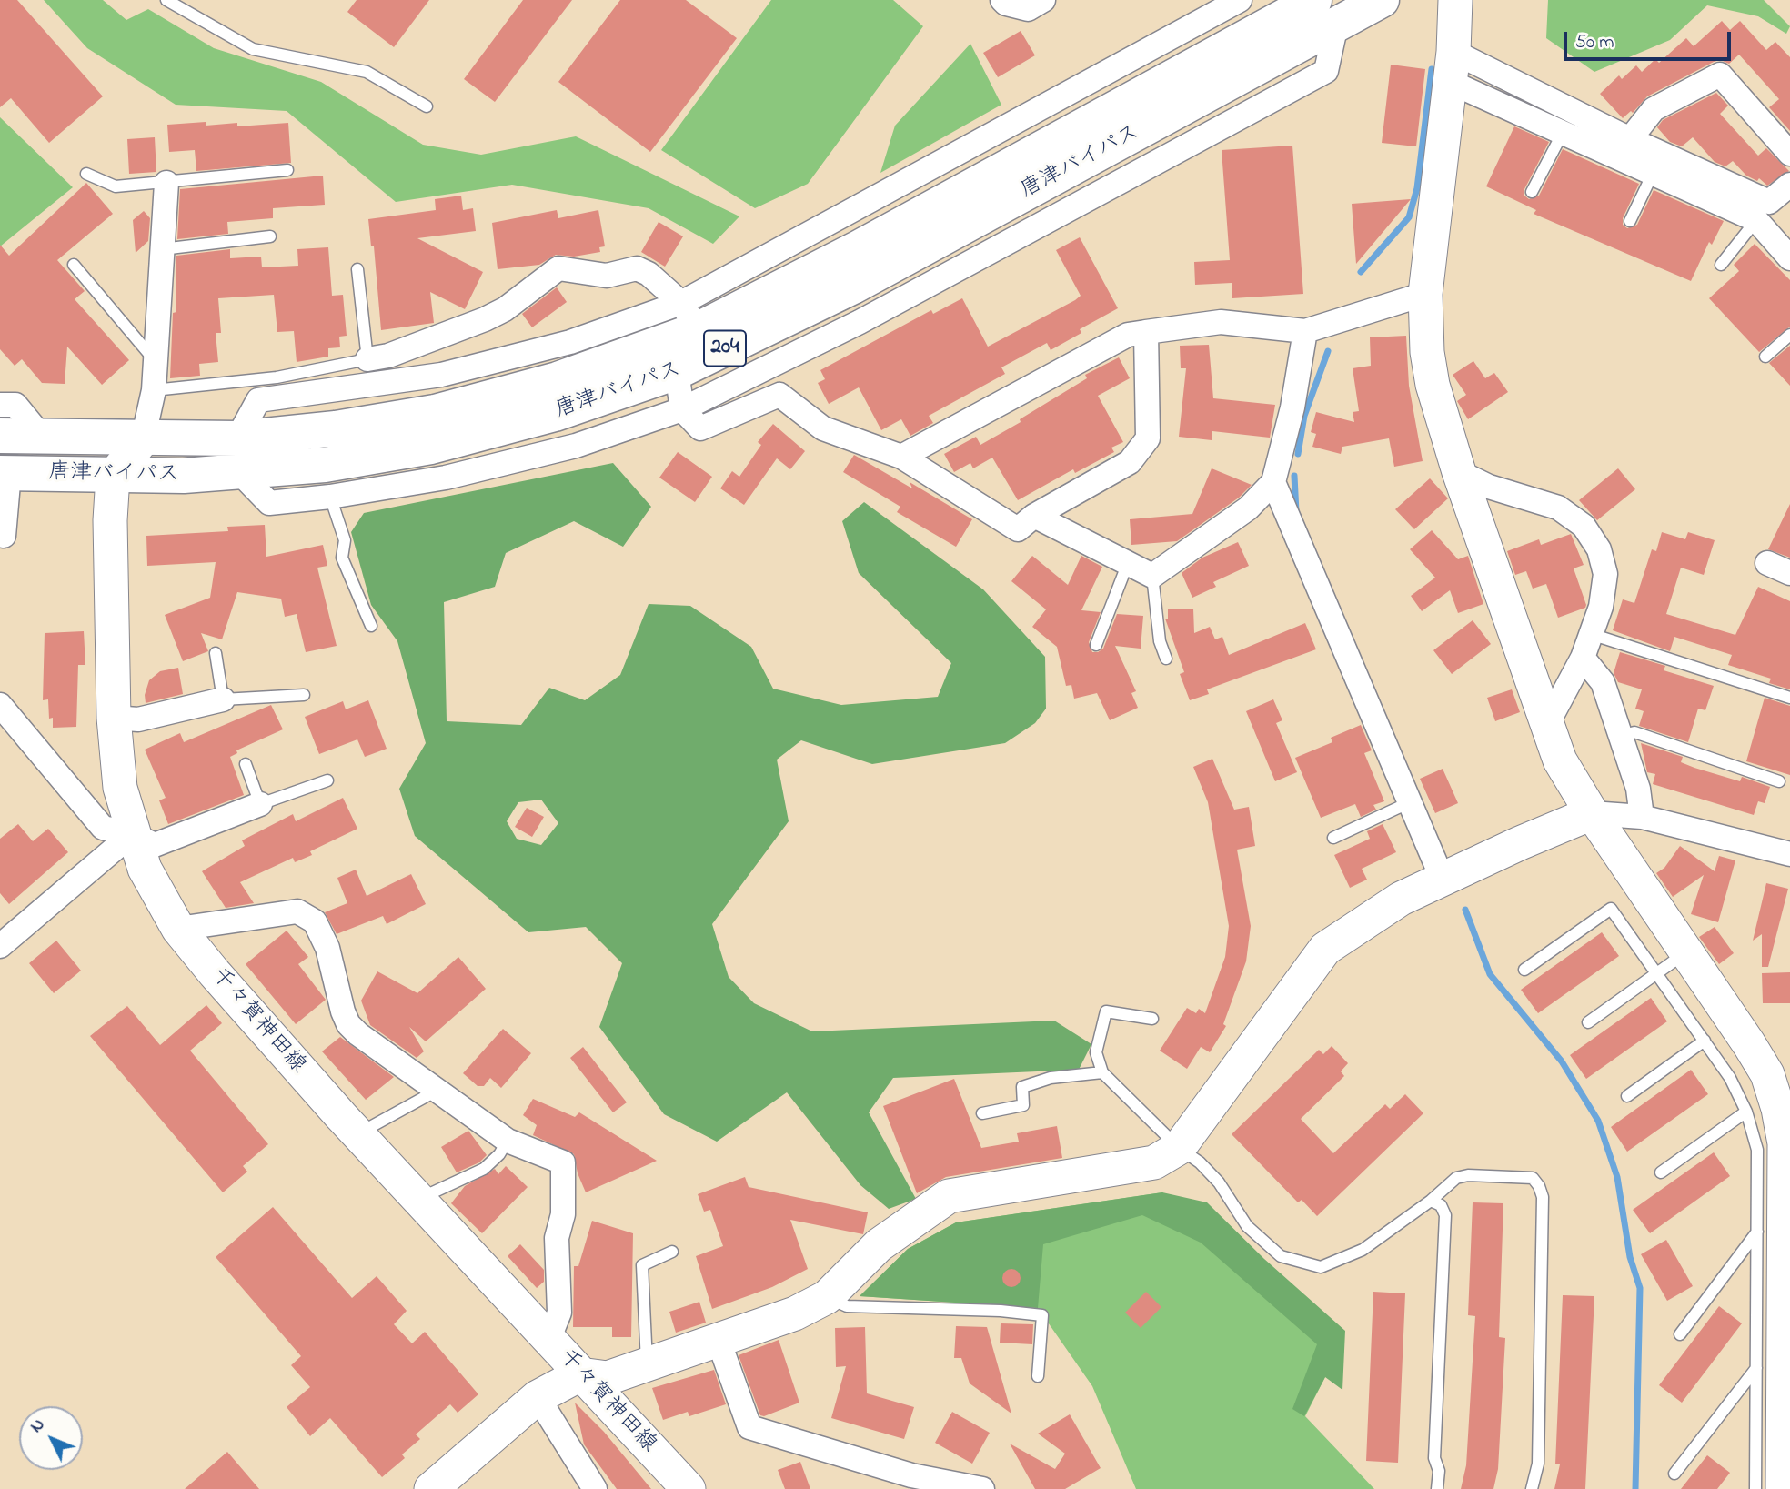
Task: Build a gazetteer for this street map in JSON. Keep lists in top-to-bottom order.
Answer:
{
  "streets": {
    "highway": ["唐津バイパス", "204"],
    "street": ["千々賀神田線"]
  },
  "crossings": [
    ["唐津バイパス", "千々賀神田線"]
  ],
  "scale_bar": "50 m",
  "north": "top left"
}
